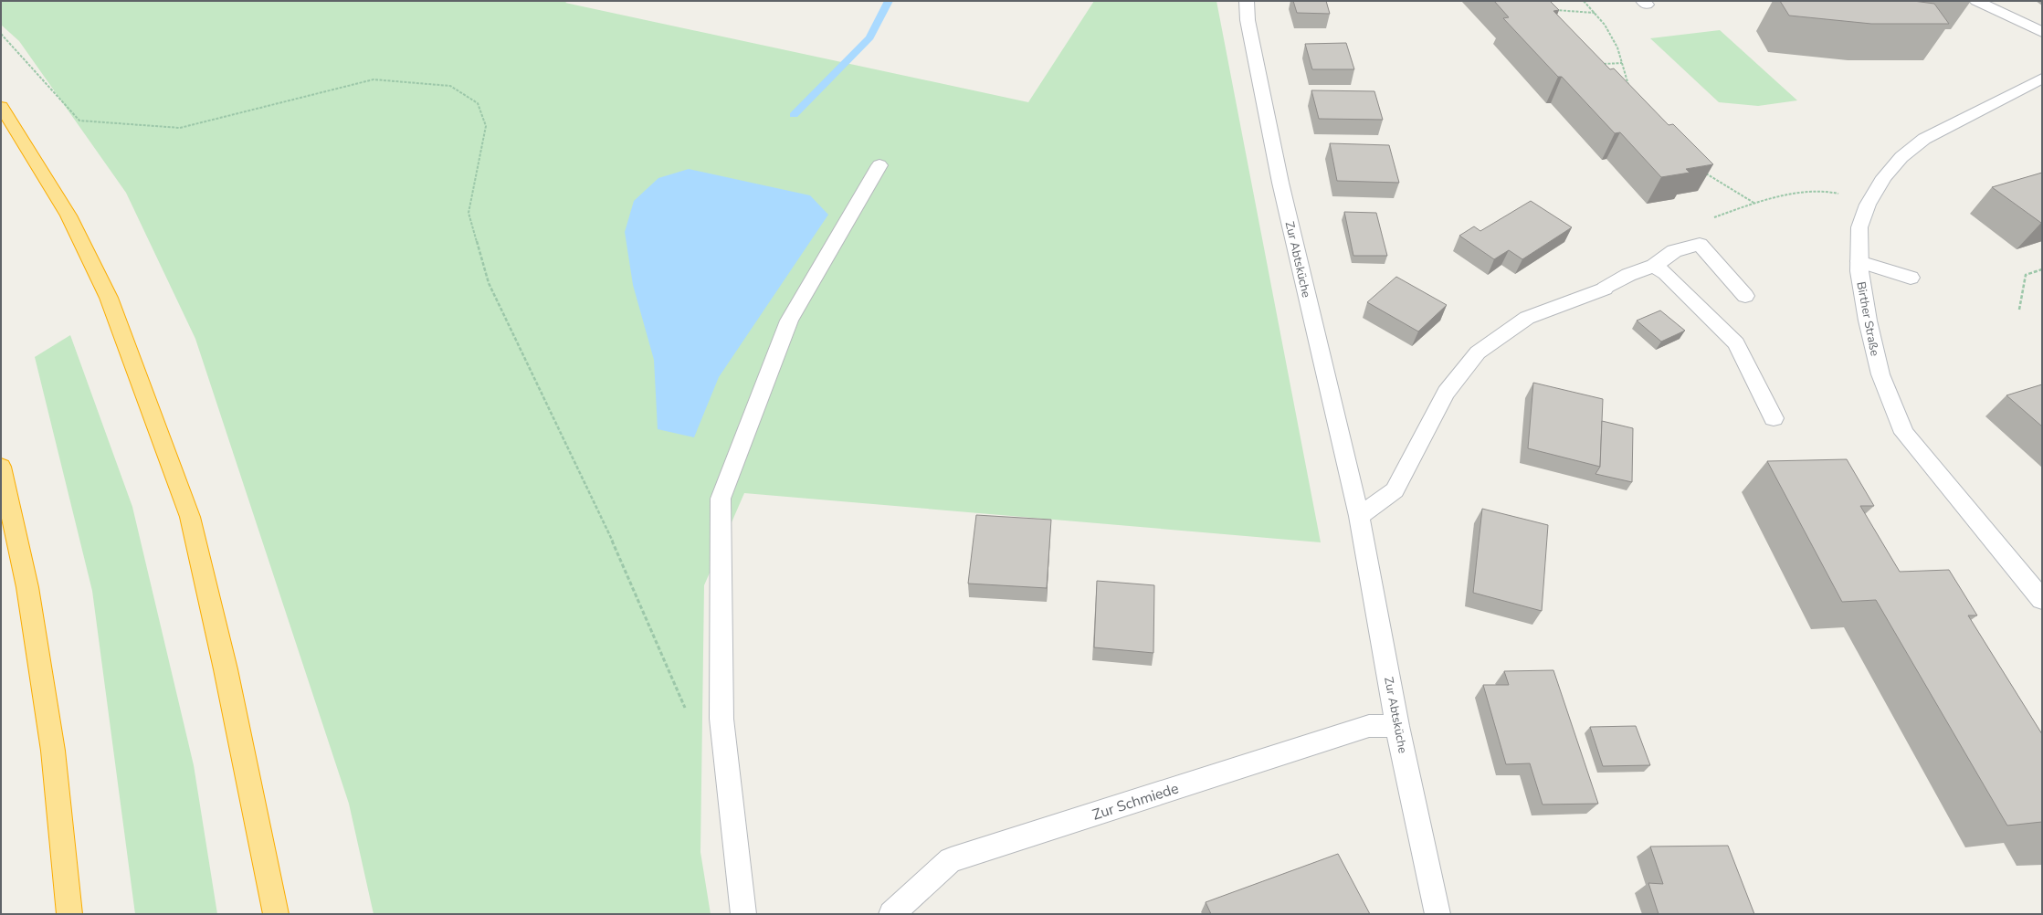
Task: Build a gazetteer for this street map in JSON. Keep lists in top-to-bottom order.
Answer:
{
  "streets": {
    "street": ["Zur Abtsküche", "Birther Straße", "Zur Schmiede"]
  },
  "crossings": [
    ["Zur Abtsküche", "Zur Schmiede"]
  ]
}
